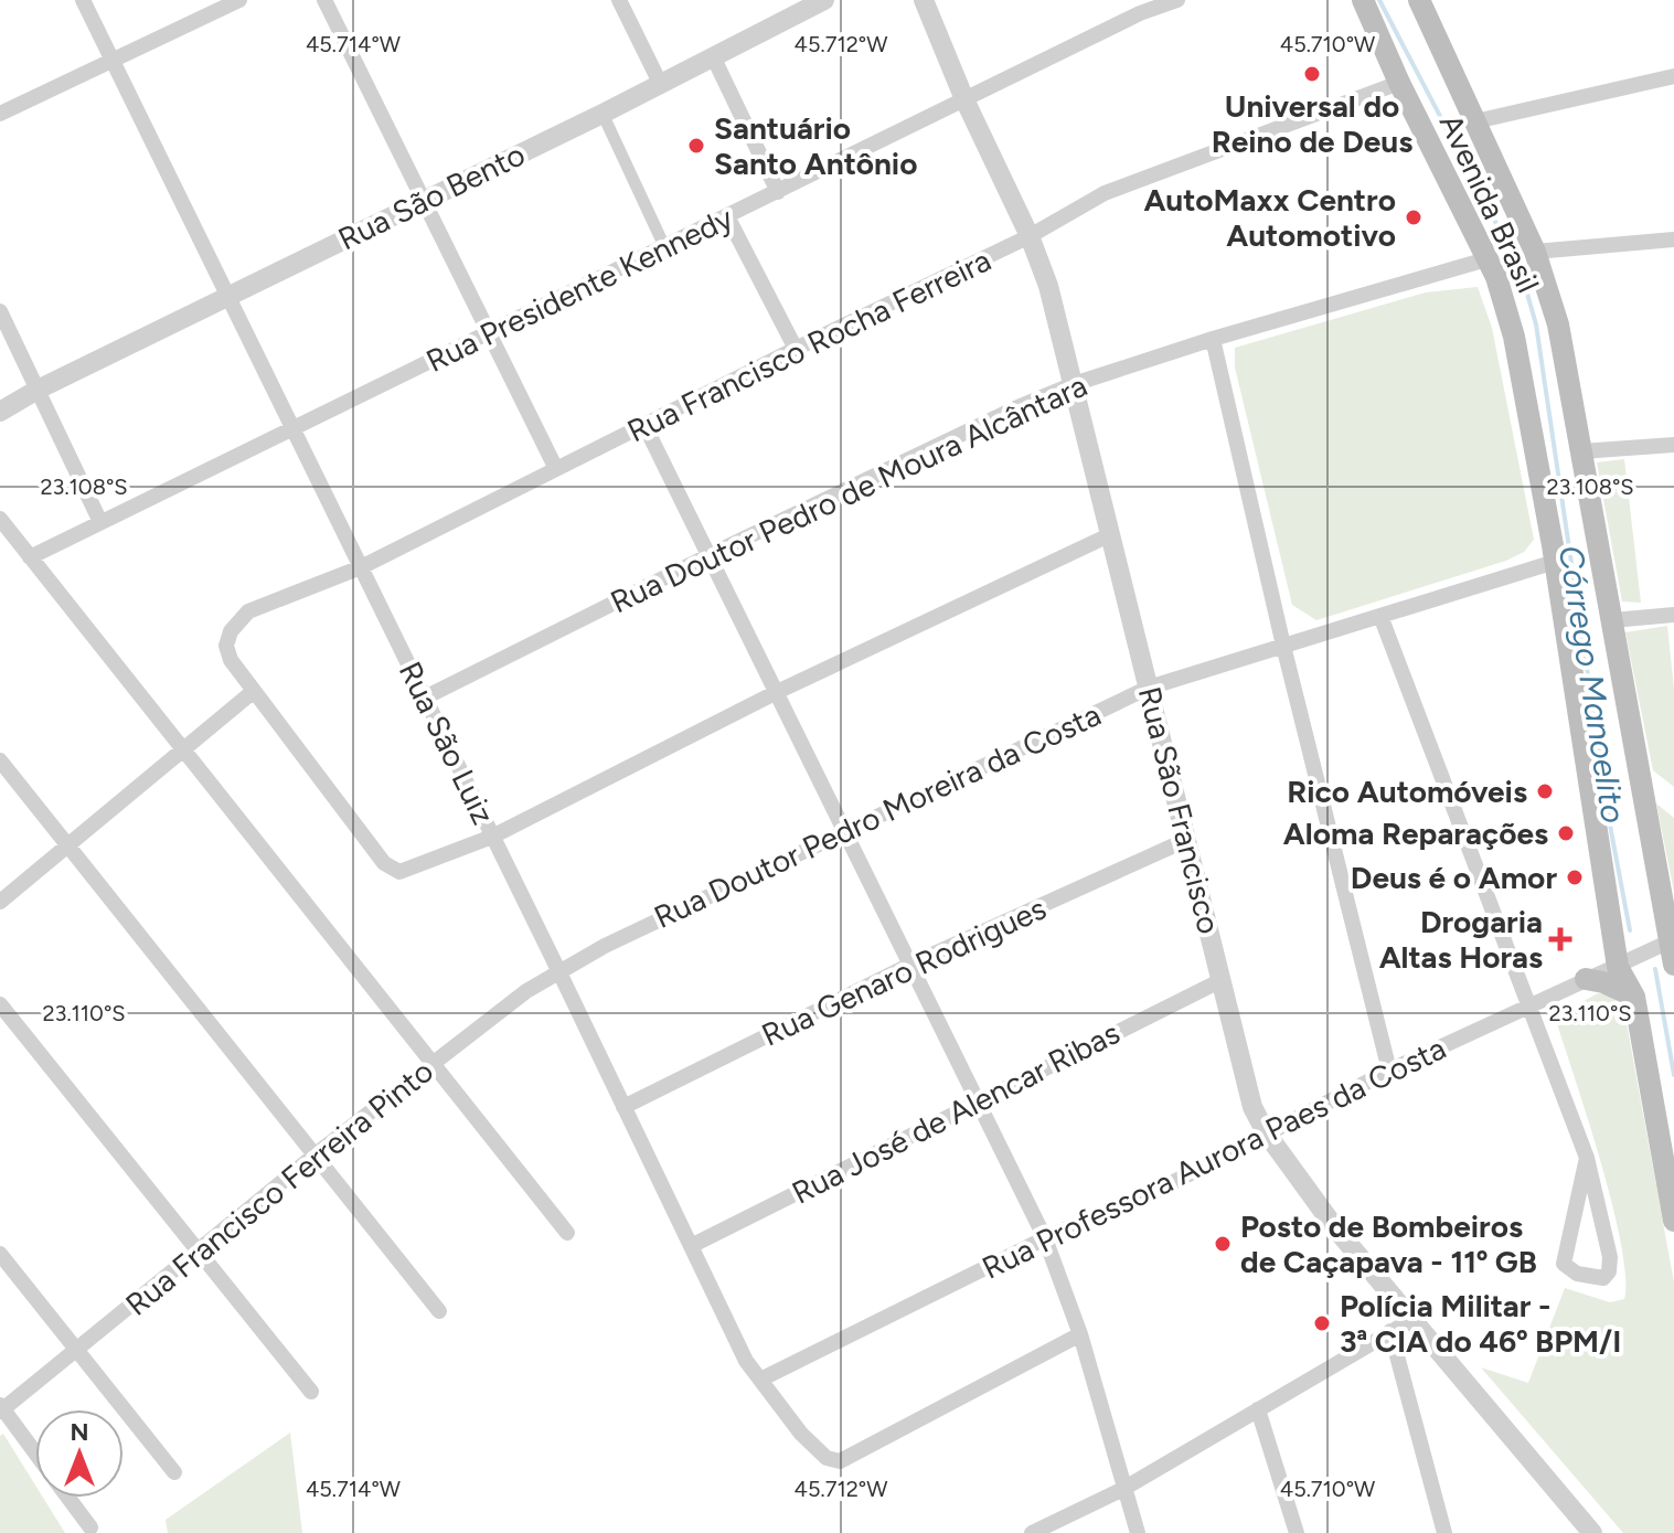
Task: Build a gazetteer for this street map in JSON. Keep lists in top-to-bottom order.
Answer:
{
  "streets": {
    "main road": ["Avenida Brasil"],
    "street": [
      "Rua São Bento",
      "Rua Presidente Kennedy",
      "Rua Francisco Rocha Ferreira",
      "Rua Doutor Pedro de Moura Alcântara",
      "Rua São Luiz",
      "Rua São Francisco",
      "Rua Doutor Pedro Moreira da Costa",
      "Rua Genaro Rodrigues",
      "Rua José de Alencar Ribas",
      "Rua Professora Aurora Paes da Costa",
      "Rua Francisco Ferreira Pinto"
    ]
  },
  "crossings": [
    ["Rua São Bento", "Rua São Luiz"],
    ["Avenida Brasil", "Rua Francisco Rocha Ferreira"],
    ["Avenida Brasil", "Rua Doutor Pedro de Moura Alcântara"],
    ["Avenida Brasil", "Rua Doutor Pedro Moreira da Costa"],
    ["Avenida Brasil", "Rua Professora Aurora Paes da Costa"],
    ["Rua Presidente Kennedy", "Rua São Luiz"],
    ["Rua Presidente Kennedy", "Rua São Francisco"],
    ["Rua Francisco Rocha Ferreira", "Rua São Luiz"],
    ["Rua Francisco Rocha Ferreira", "Rua São Francisco"],
    ["Rua Doutor Pedro de Moura Alcântara", "Rua São Luiz"],
    ["Rua Doutor Pedro de Moura Alcântara", "Rua São Francisco"],
    ["Rua São Luiz", "Rua Doutor Pedro Moreira da Costa"],
    ["Rua São Luiz", "Rua Genaro Rodrigues"],
    ["Rua São Luiz", "Rua José de Alencar Ribas"],
    ["Rua São Luiz", "Rua Professora Aurora Paes da Costa"],
    ["Rua São Luiz", "Rua Francisco Ferreira Pinto"],
    ["Rua São Francisco", "Rua Doutor Pedro Moreira da Costa"],
    ["Rua São Francisco", "Rua Genaro Rodrigues"],
    ["Rua São Francisco", "Rua José de Alencar Ribas"],
    ["Rua São Francisco", "Rua Professora Aurora Paes da Costa"],
    ["Rua Doutor Pedro Moreira da Costa", "Rua Francisco Ferreira Pinto"]
  ],
  "water": ["Córrego Manoelito"],
  "places": {
    "other": [
      "Universal do Reino de Deus",
      "Santuário Santo Antônio",
      "AutoMaxx Centro Automotivo",
      "Rico Automóveis",
      "Aloma Reparações",
      "Deus é o Amor",
      "Posto de Bombeiros de Caçapava - 11º GB",
      "Polícia Militar - 3ª CIA do 46º BPM/I"
    ],
    "health": ["Drogaria Altas Horas"]
  },
  "north": "top",
  "coordinates": [
    "45.714°W",
    "45.712°W",
    "45.710°W",
    "23.108°S",
    "23.110°S"
  ]
}
